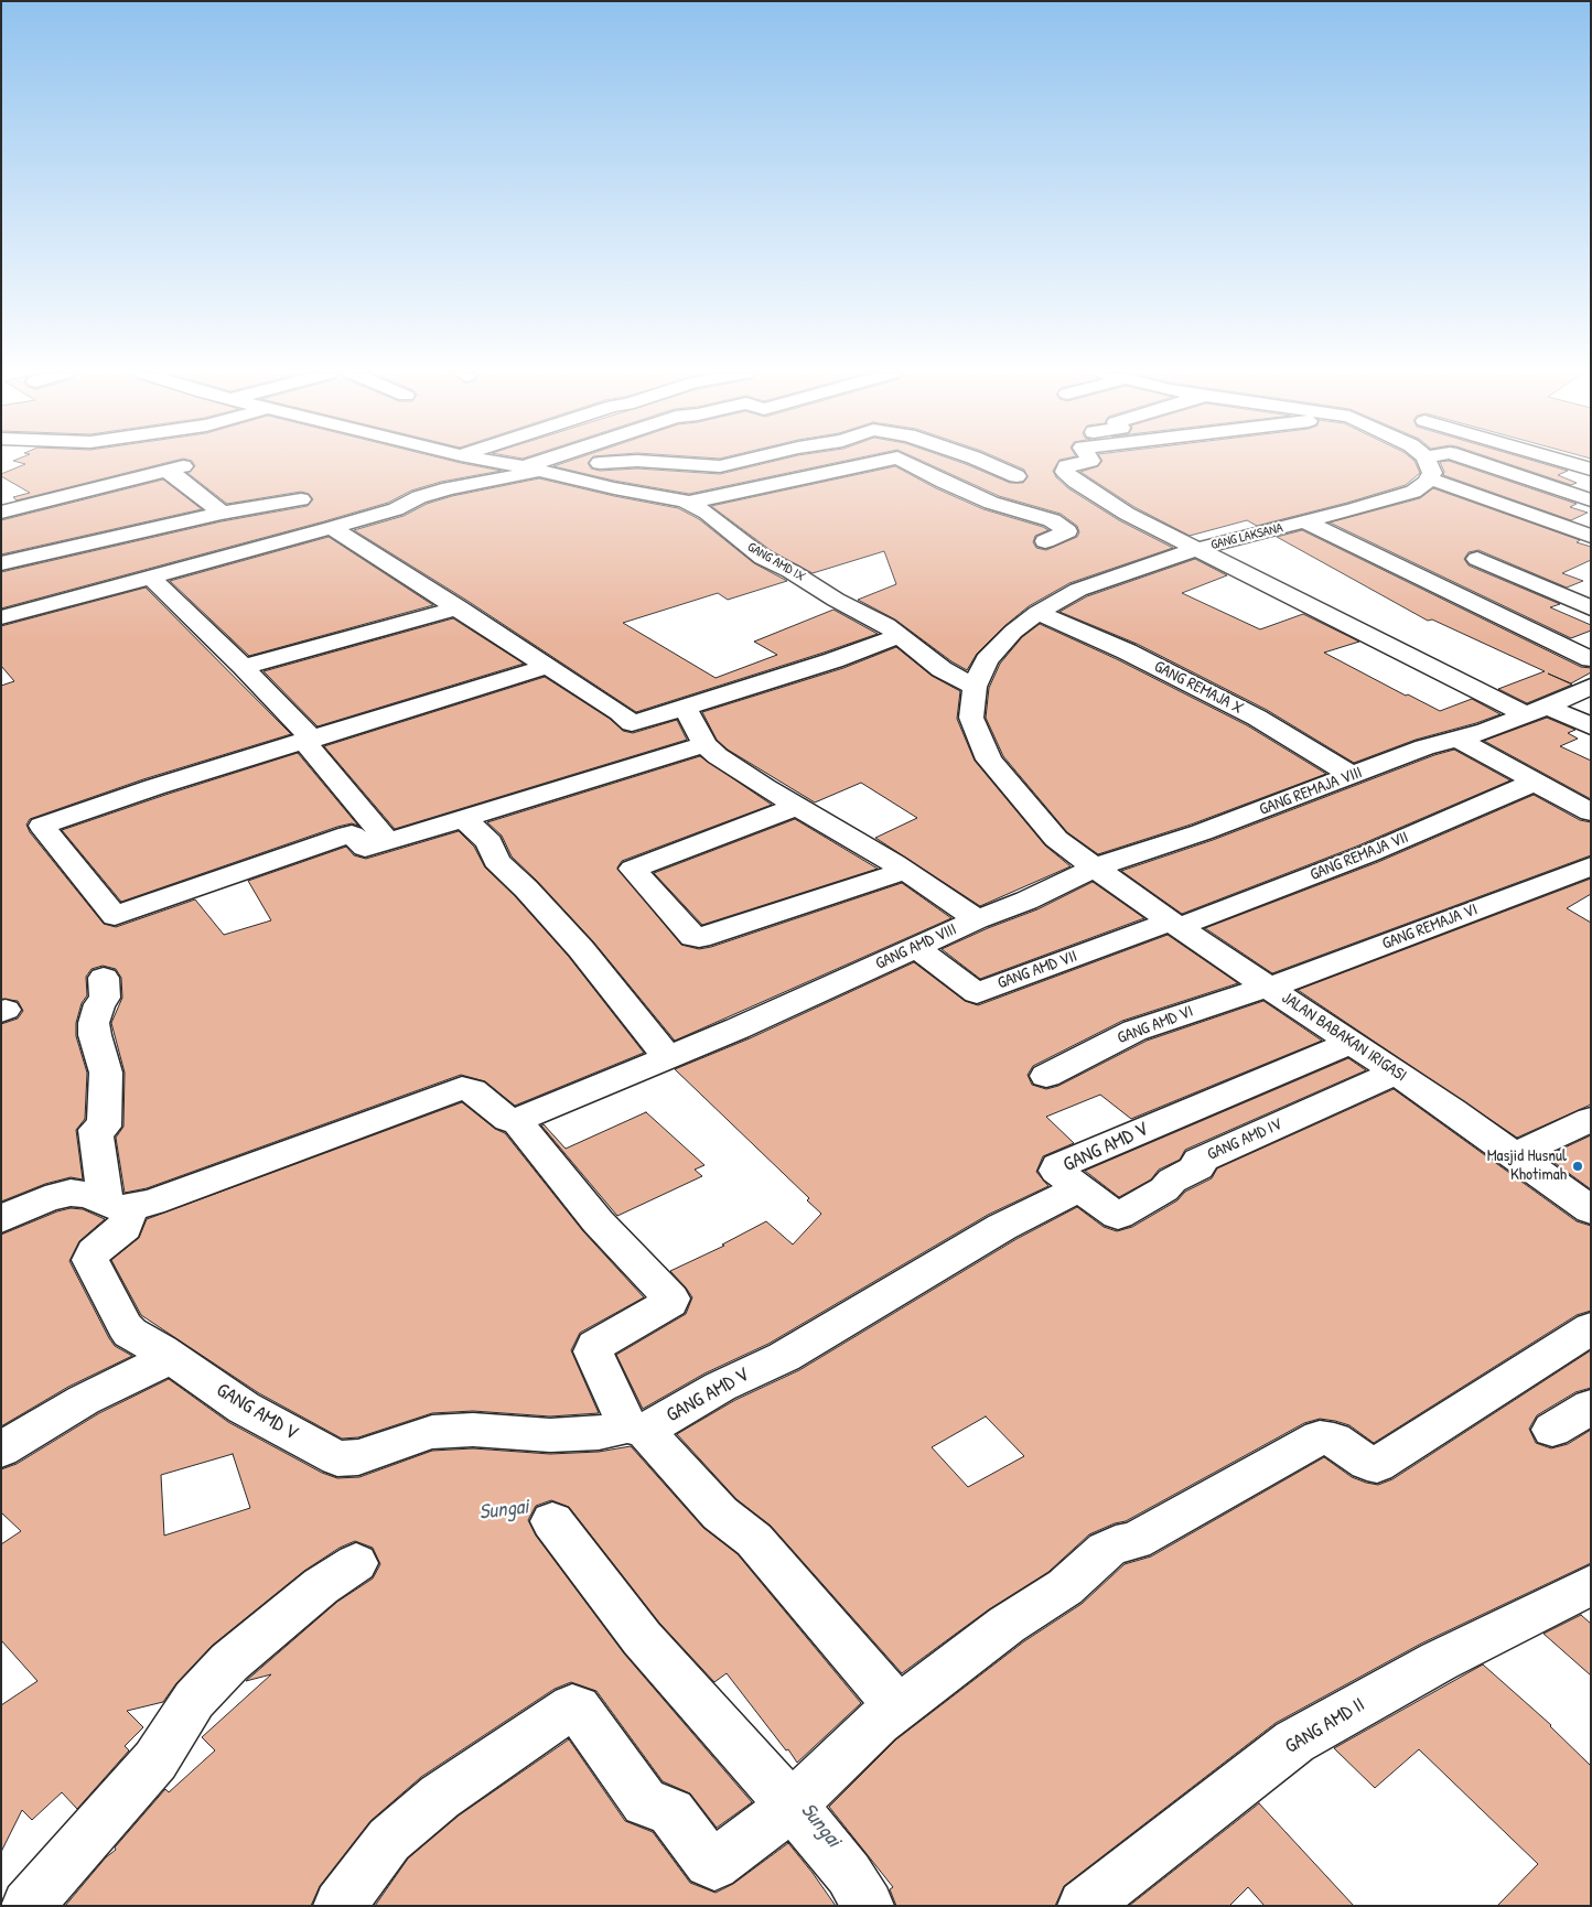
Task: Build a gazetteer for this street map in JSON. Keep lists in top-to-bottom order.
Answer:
{
  "streets": {
    "street": [
      "GANG LAKSANA",
      "GANG AMD IX",
      "GANG REMAJA X",
      "GANG REMAJA VIII",
      "GANG REMAJA VII",
      "GANG REMAJA VI",
      "GANG AMD VIII",
      "GANG AMD VII",
      "GANG AMD VI",
      "JALAN BABAKAN IRIGASI",
      "GANG AMD IV",
      "GANG AMD V",
      "GANG AMD II"
    ]
  },
  "crossings": [
    ["GANG LAKSANA", "GANG AMD IX"],
    ["GANG LAKSANA", "GANG REMAJA X"],
    ["GANG LAKSANA", "GANG REMAJA VIII"],
    ["GANG LAKSANA", "GANG AMD VIII"],
    ["GANG LAKSANA", "JALAN BABAKAN IRIGASI"],
    ["GANG REMAJA X", "GANG REMAJA VIII"],
    ["GANG REMAJA VIII", "GANG AMD VIII"],
    ["GANG REMAJA VIII", "JALAN BABAKAN IRIGASI"],
    ["GANG REMAJA VII", "GANG AMD VII"],
    ["GANG REMAJA VII", "JALAN BABAKAN IRIGASI"],
    ["GANG REMAJA VI", "GANG AMD VI"],
    ["GANG REMAJA VI", "JALAN BABAKAN IRIGASI"],
    ["GANG AMD VIII", "GANG AMD VII"],
    ["GANG AMD VIII", "JALAN BABAKAN IRIGASI"],
    ["GANG AMD VII", "JALAN BABAKAN IRIGASI"],
    ["GANG AMD VI", "JALAN BABAKAN IRIGASI"],
    ["JALAN BABAKAN IRIGASI", "GANG AMD IV"],
    ["JALAN BABAKAN IRIGASI", "GANG AMD V"],
    ["GANG AMD IV", "GANG AMD V"]
  ],
  "water": ["Sungai"],
  "places": ["Masjid Husnul Khotimah"]
}
